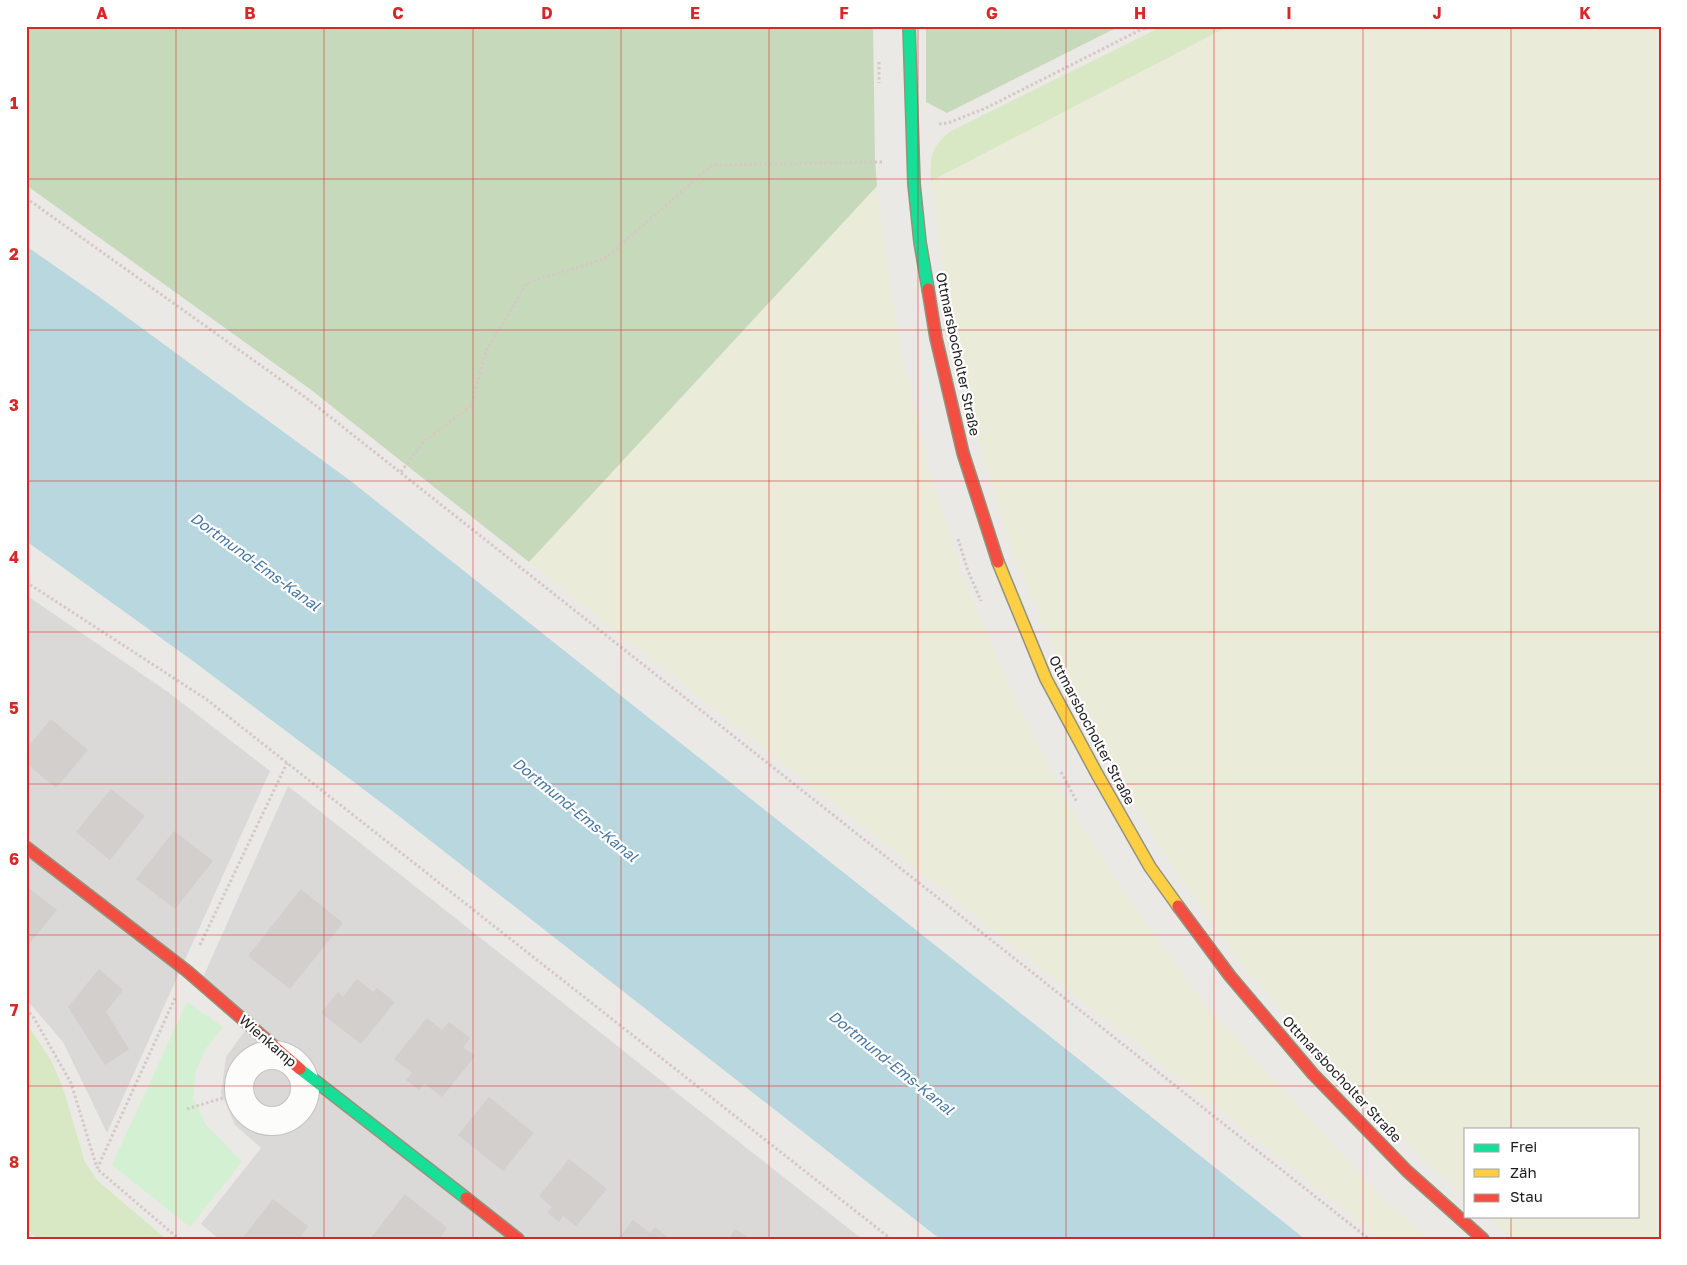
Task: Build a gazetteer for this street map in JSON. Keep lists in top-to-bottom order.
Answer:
{
  "streets": {
    "main road": ["Ottmarsbocholter Straße", "Wienkamp"]
  },
  "water": ["Dortmund-Ems-Kanal"],
  "legend": ["Frei", "Zäh", "Stau"],
  "grid": {
    "columns": [
      "A",
      "B",
      "C",
      "D",
      "E",
      "F",
      "G",
      "H",
      "I",
      "J",
      "K"
    ],
    "rows": [
      "1",
      "2",
      "3",
      "4",
      "5",
      "6",
      "7",
      "8"
    ]
  }
}
